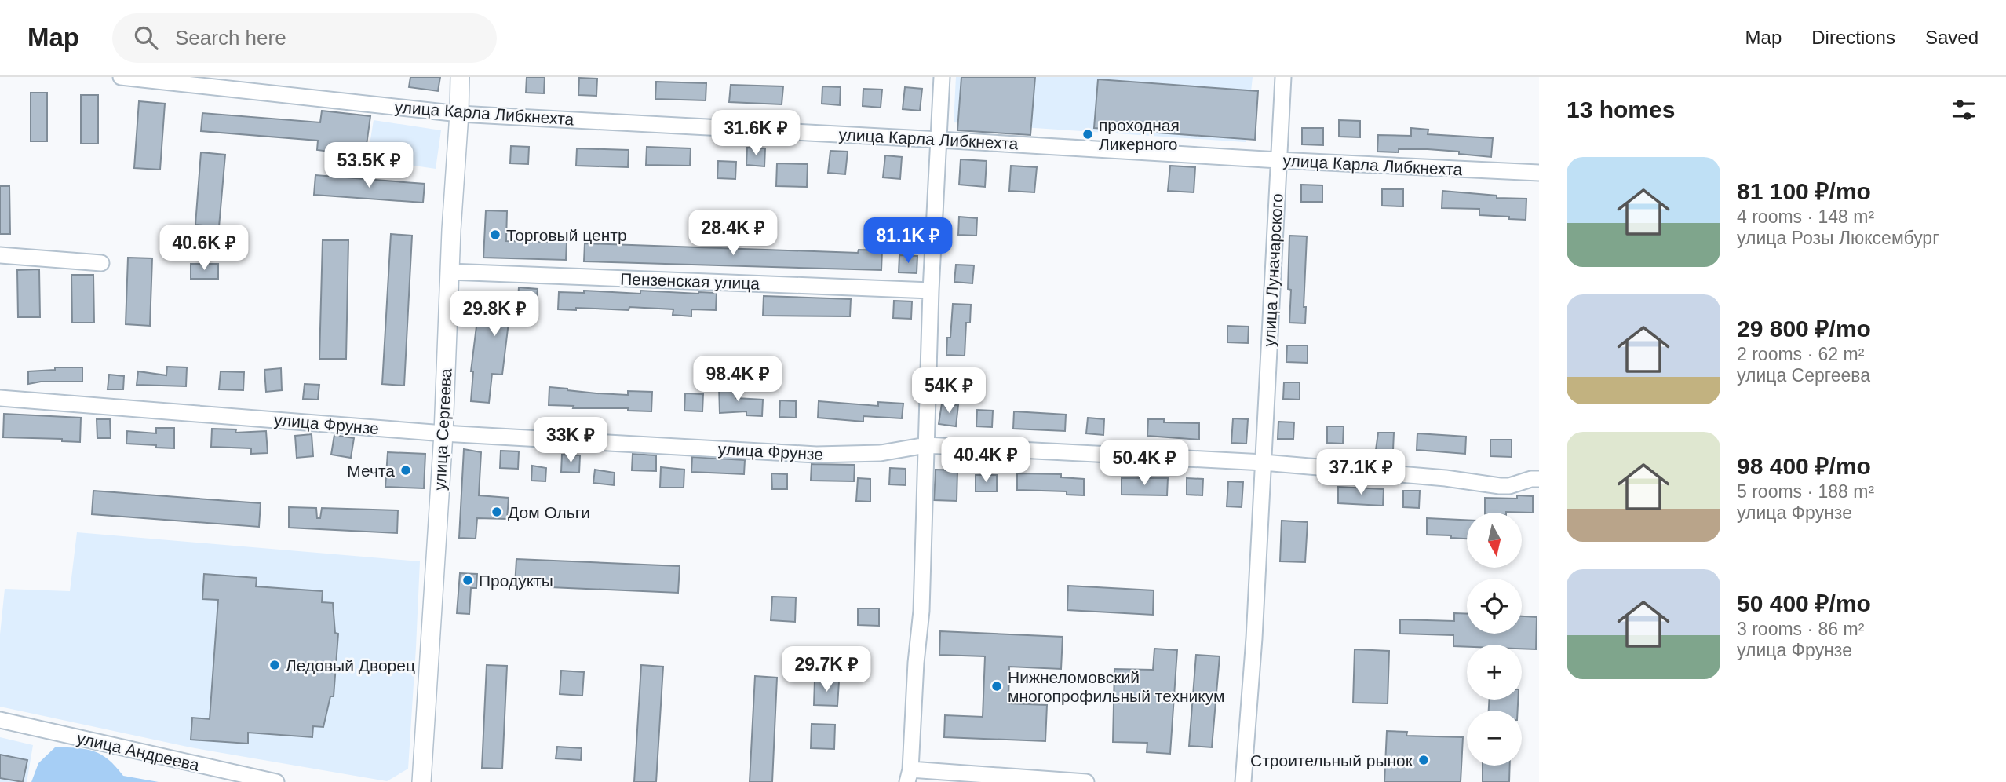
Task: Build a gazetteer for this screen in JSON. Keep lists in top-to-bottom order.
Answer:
{
  "streets": {
    "main road": ["улица Сергеева"],
    "street": [
      "улица Карла Либкнехта",
      "улица Луначарского",
      "Пензенская улица",
      "улица Фрунзе",
      "улица Андреева"
    ]
  },
  "crossings": [
    ["улица Карла Либкнехта", "улица Луначарского"],
    ["улица Карла Либкнехта", "улица Сергеева"],
    ["улица Луначарского", "улица Фрунзе"],
    ["Пензенская улица", "улица Сергеева"],
    ["улица Фрунзе", "улица Сергеева"]
  ],
  "places": [
    "проходная Ликерного",
    "Торговый центр",
    "Мечта",
    "Дом Ольги",
    "Продукты",
    "Ледовый Дворец",
    "Нижнеломовский многопрофильный техникум",
    "Строительный рынок"
  ],
  "north": "bottom",
  "page": {
    "header": "Map",
    "search": "Search here",
    "nav": ["Map", "Directions", "Saved"],
    "heading": "13 homes",
    "price": [
      "31.6K ₽",
      "53.5K ₽",
      "28.4K ₽",
      "81.1K ₽",
      "40.6K ₽",
      "29.8K ₽",
      "98.4K ₽",
      "54K ₽",
      "33K ₽",
      "40.4K ₽",
      "50.4K ₽",
      "37.1K ₽",
      "29.7K ₽"
    ],
    "list": [
      {
        "name": "81 100 ₽/mo",
        "note": "4 rooms · 148 m² · улица Розы Люксембург"
      },
      {
        "name": "29 800 ₽/mo",
        "note": "2 rooms · 62 m² · улица Сергеева"
      },
      {
        "name": "98 400 ₽/mo",
        "note": "5 rooms · 188 m² · улица Фрунзе"
      },
      {
        "name": "50 400 ₽/mo",
        "note": "3 rooms · 86 m² · улица Фрунзе"
      }
    ],
    "map_buttons": ["+", "−"]
  }
}
